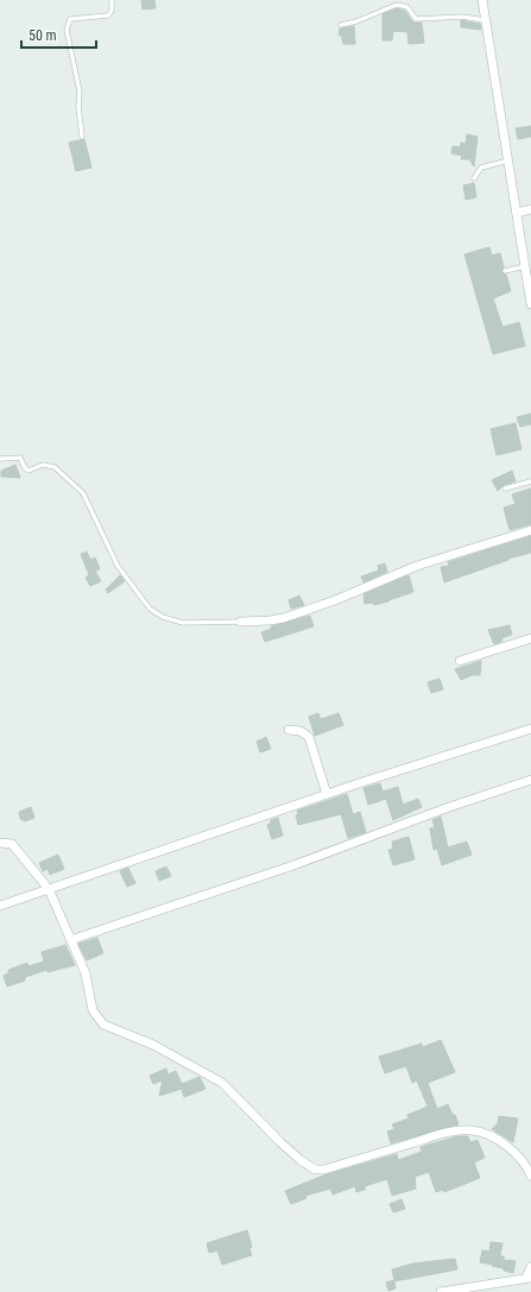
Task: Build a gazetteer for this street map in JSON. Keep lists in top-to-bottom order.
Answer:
{
  "scale_bar": "50 m"
}
